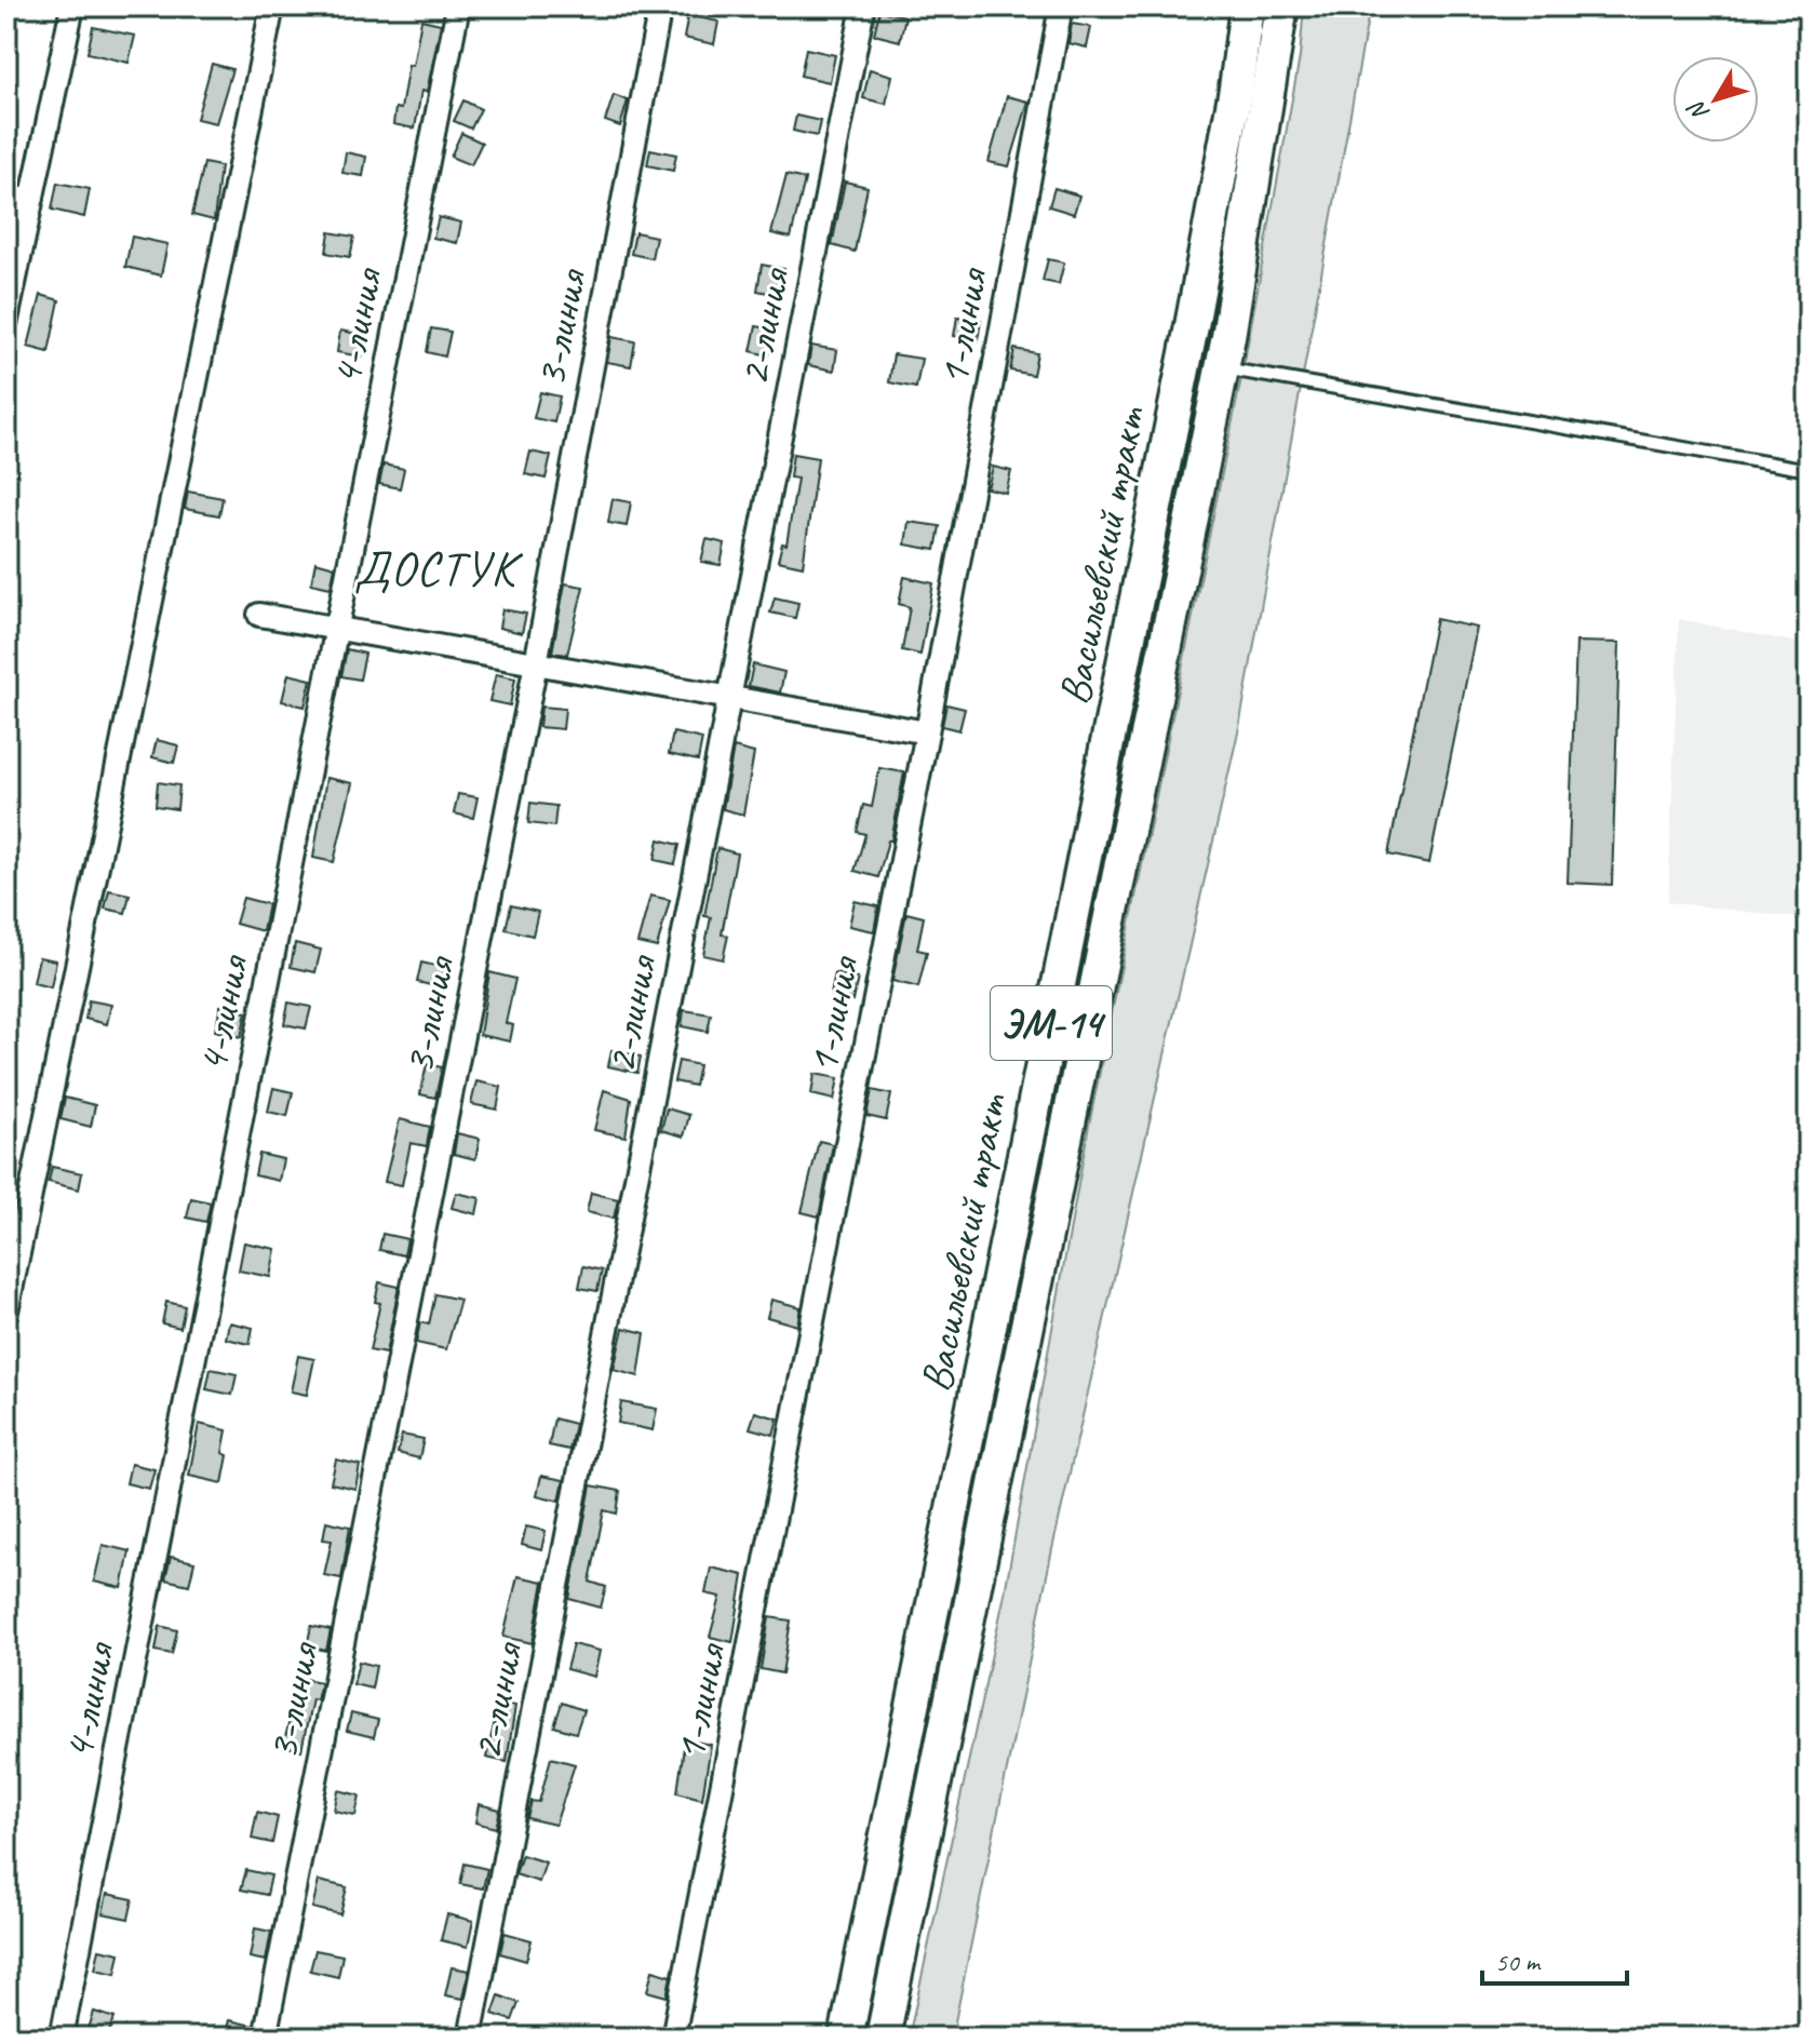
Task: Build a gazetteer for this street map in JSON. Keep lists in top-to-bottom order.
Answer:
{
  "streets": {
    "main road": ["Васильевский тракт", "ЭМ-14"],
    "street": [
      "4-линия",
      "2-линия",
      "1-линия",
      "3-линия"
    ]
  },
  "districts": ["ДОСТУК"],
  "scale_bar": "50 m",
  "north": "bottom left"
}
